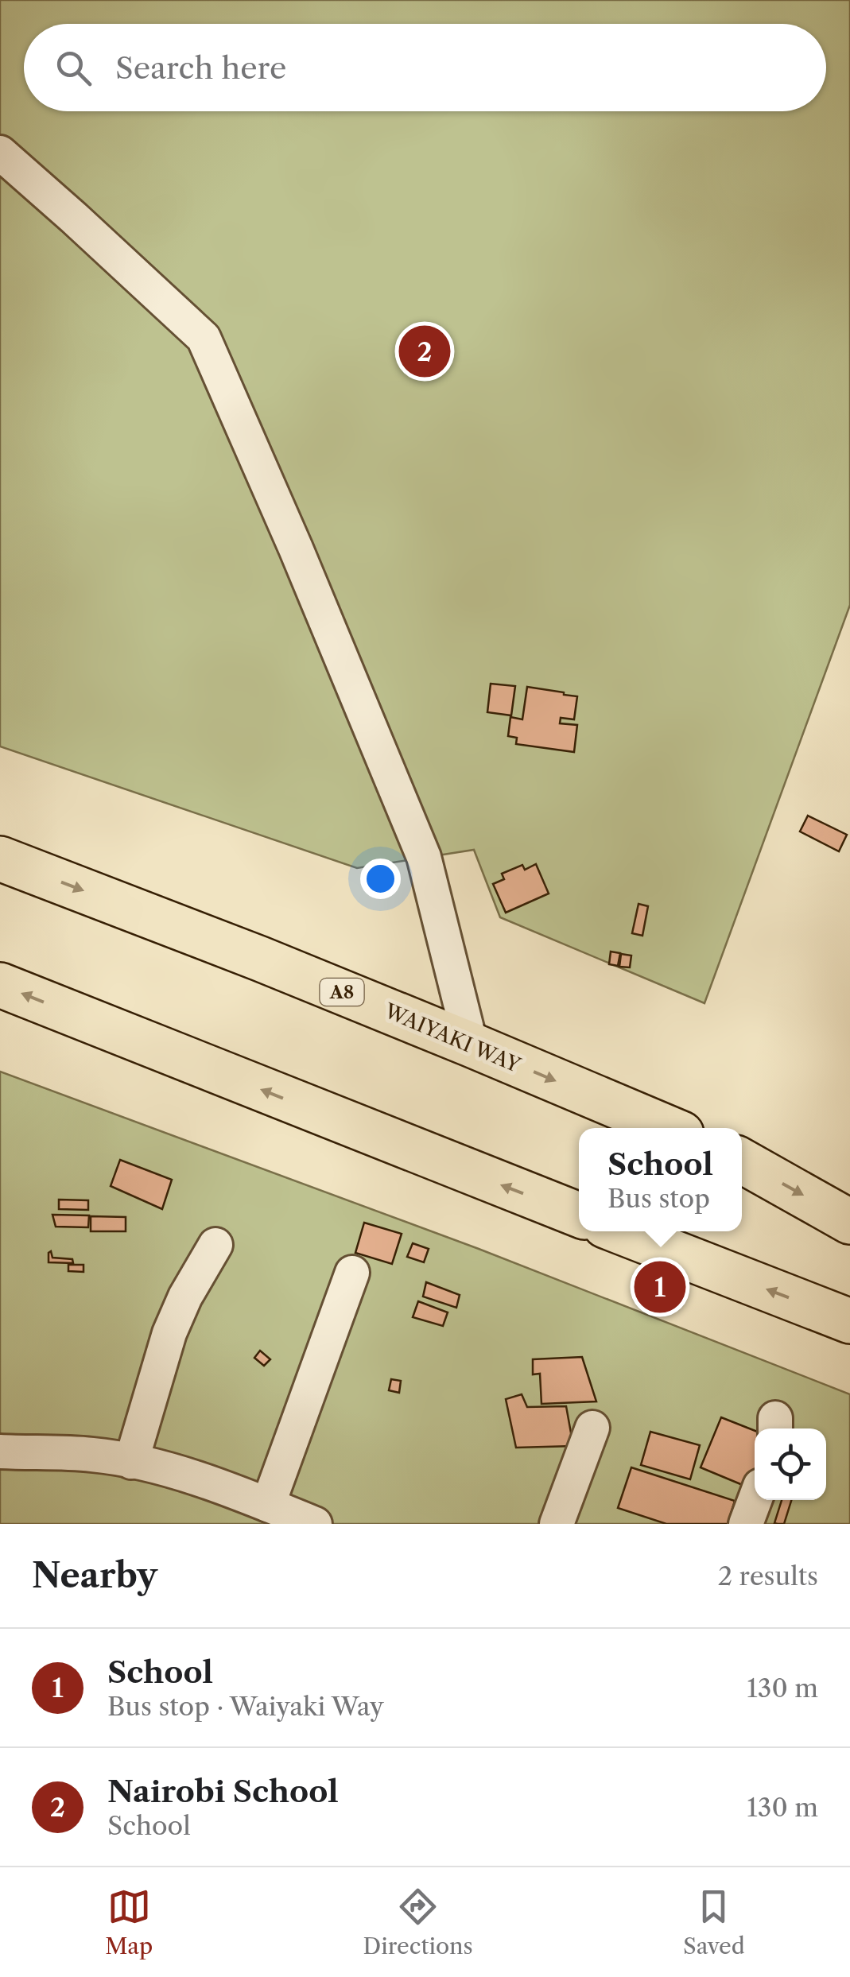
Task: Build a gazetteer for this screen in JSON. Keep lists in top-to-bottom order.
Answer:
{
  "streets": {
    "highway": ["A8", "WAIYAKI WAY"]
  },
  "page": {
    "search": "Search here",
    "pins": ["2", "1"],
    "popup": ["School", "Bus stop"],
    "heading": ["Nearby", "2 results"],
    "list": [
      {
        "mark": "1",
        "name": "School",
        "note": "Bus stop · Waiyaki Way",
        "value": "130 m"
      },
      {
        "mark": "2",
        "name": "Nairobi School",
        "note": "School",
        "value": "130 m"
      }
    ],
    "nav": ["Map", "Directions", "Saved"]
  }
}
